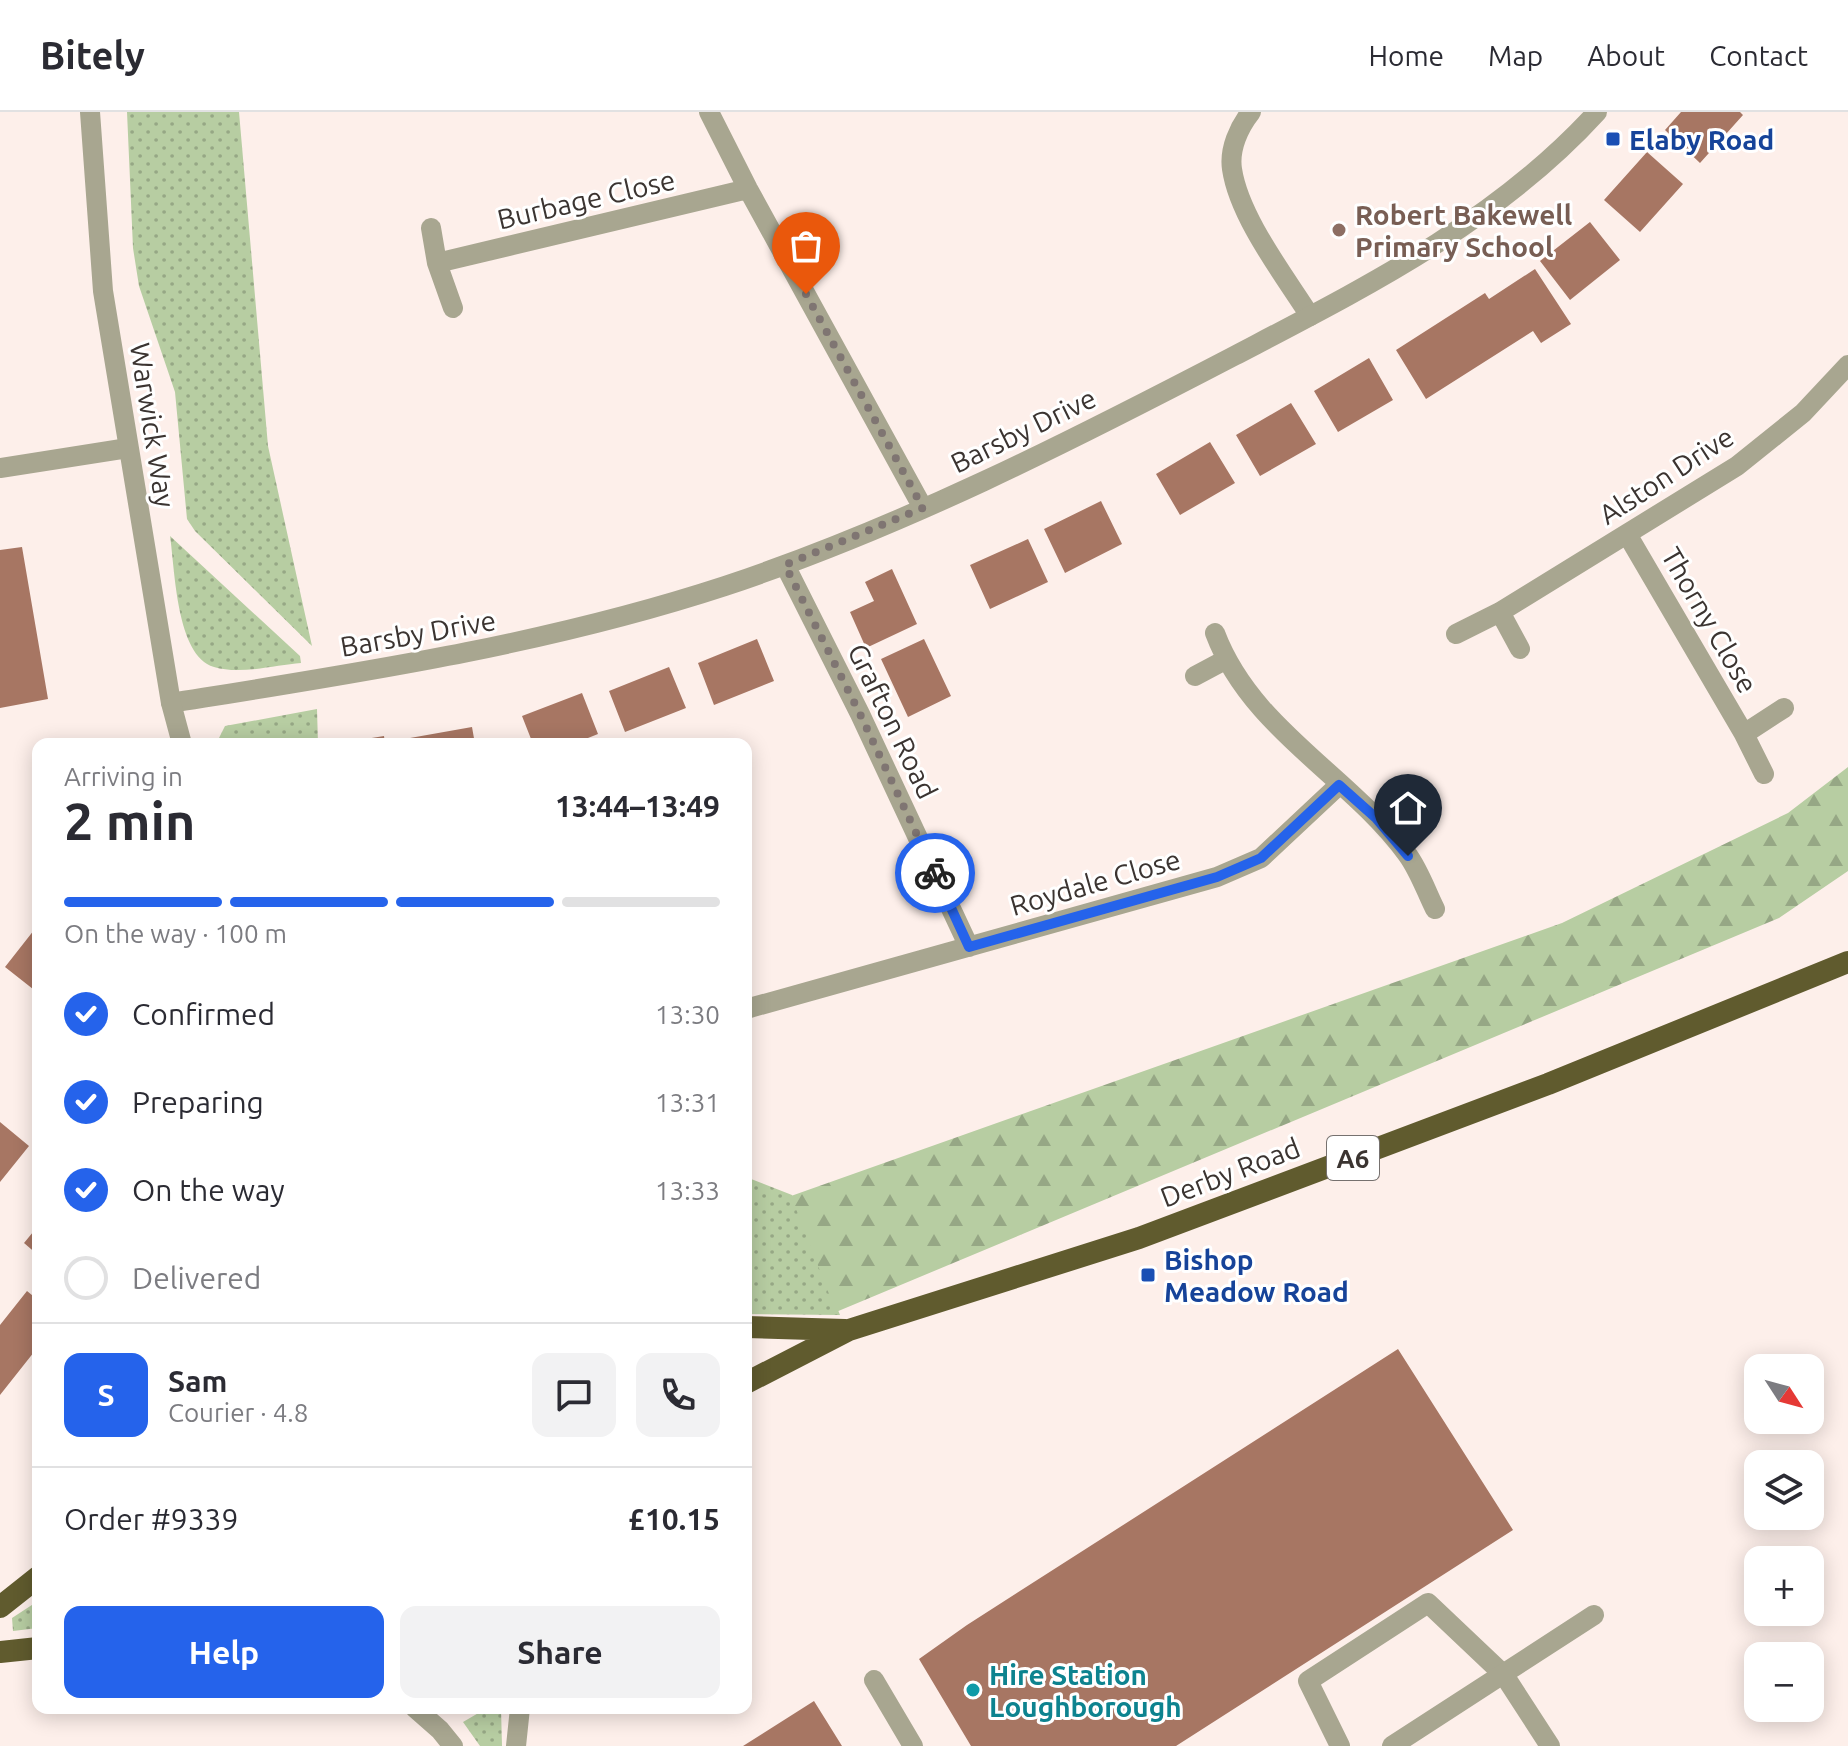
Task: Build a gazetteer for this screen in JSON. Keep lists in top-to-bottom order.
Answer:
{
  "streets": {
    "highway": ["A6", "Derby Road"],
    "street": [
      "Burbage Close",
      "Warwick Way",
      "Barsby Drive",
      "Alston Drive",
      "Thorny Close",
      "Grafton Road",
      "Roydale Close"
    ]
  },
  "crossings": [
    ["Warwick Way", "Barsby Drive"],
    ["Barsby Drive", "Grafton Road"],
    ["Alston Drive", "Thorny Close"],
    ["Grafton Road", "Roydale Close"]
  ],
  "places": {
    "transit": ["Elaby Road", "Bishop Meadow Road"],
    "other": ["Robert Bakewell Primary School", "Hire Station Loughborough"]
  },
  "north": "bottom right",
  "page": {
    "header": "Bitely",
    "nav": [
      "Home",
      "Map",
      "About",
      "Contact"
    ],
    "heading": ["2 min", "Arriving in", "13:44–13:49"],
    "panel": [
      "Sam",
      "Courier · 4.8",
      "Order #9339",
      "£10.15"
    ],
    "bar": "On the way · 100 m",
    "list": [
      ["Confirmed", "13:30"],
      ["Preparing", "13:31"],
      ["On the way", "13:33"],
      "Delivered"
    ],
    "round": "S",
    "map_buttons": ["+", "−"],
    "buttons": ["Help", "Share"]
  }
}
